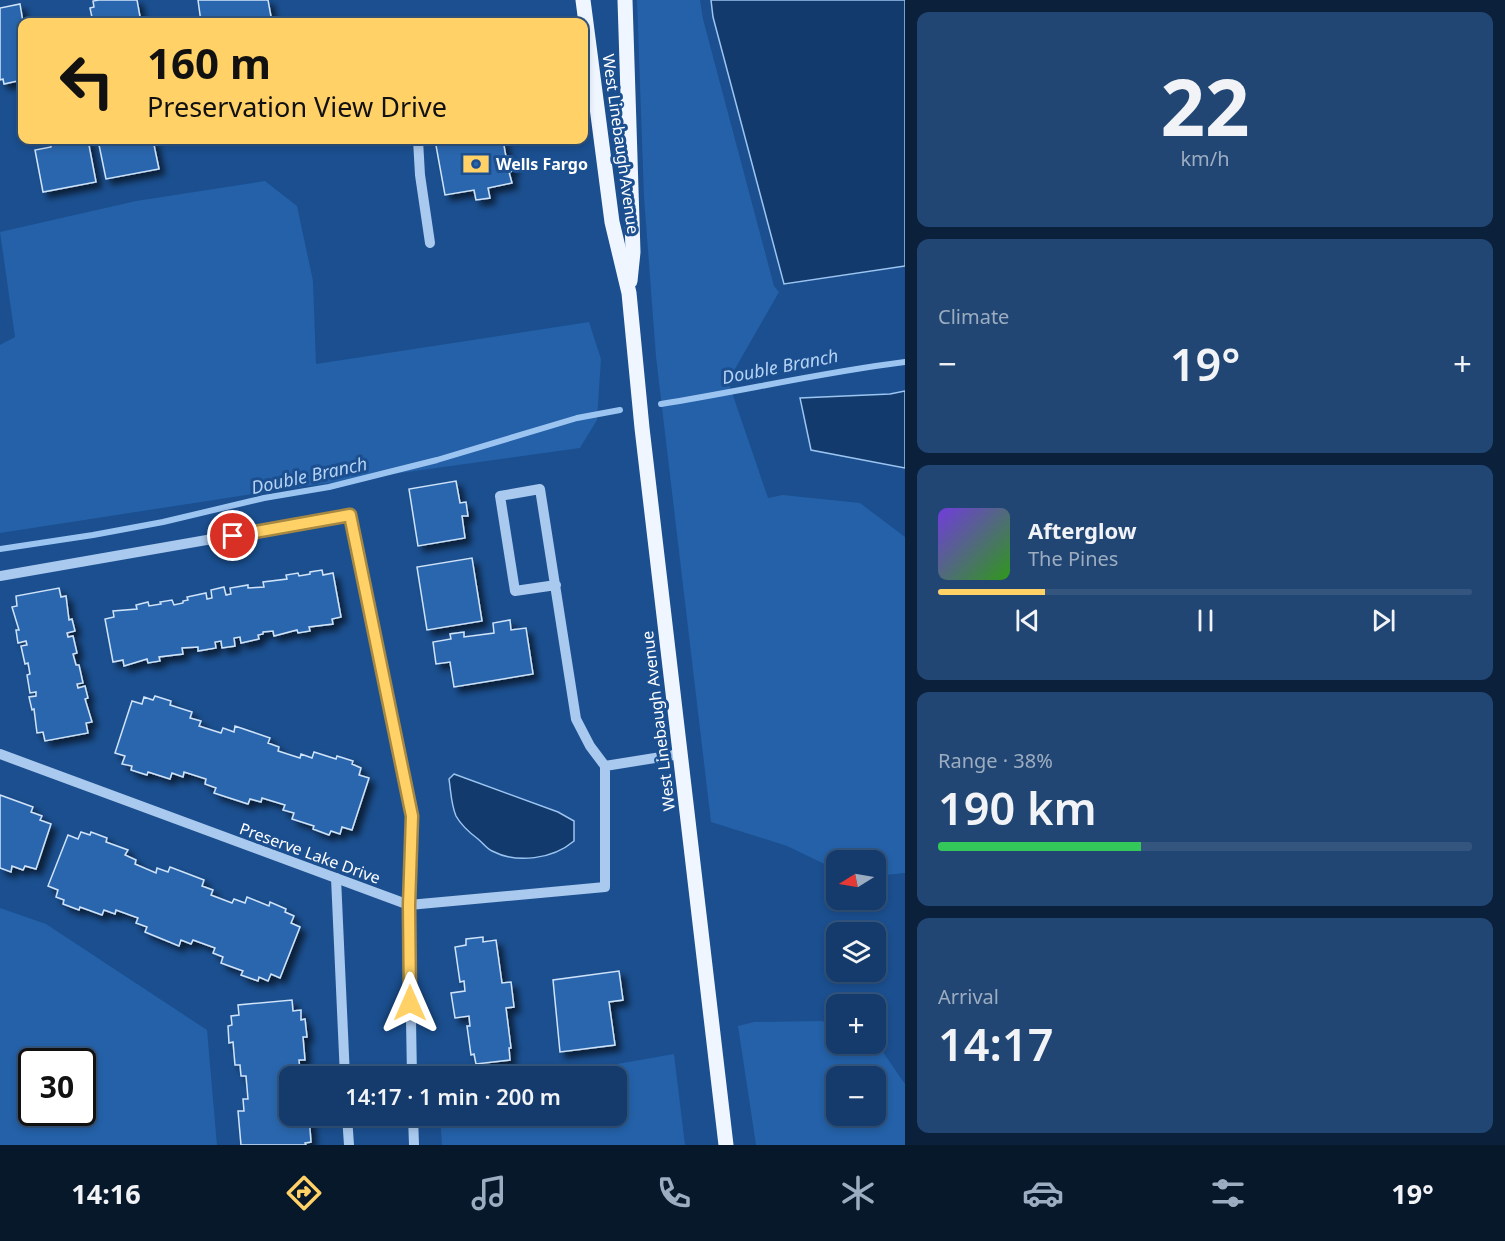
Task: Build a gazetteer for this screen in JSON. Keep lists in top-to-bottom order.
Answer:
{
  "streets": {
    "main road": ["West Linebaugh Avenue"],
    "street": ["Preserve Lake Drive"]
  },
  "water": ["Double Branch"],
  "places": {
    "bank": ["Wells Fargo"]
  },
  "north": "left",
  "page": {
    "tile": [
      ["22", "km/h"],
      "Climate",
      ["Range · 38%", "190 km"],
      ["Arrival", "14:17"]
    ],
    "turn": ["160 m", "Preservation View Drive"],
    "heat": ["−", "19°", "+"],
    "song": ["Afterglow", "The Pines"],
    "map_buttons": ["+", "−"],
    "limit": "30",
    "trip": "14:17 · 1 min · 200 m",
    "tabs": ["14:16", "19°"]
  }
}
